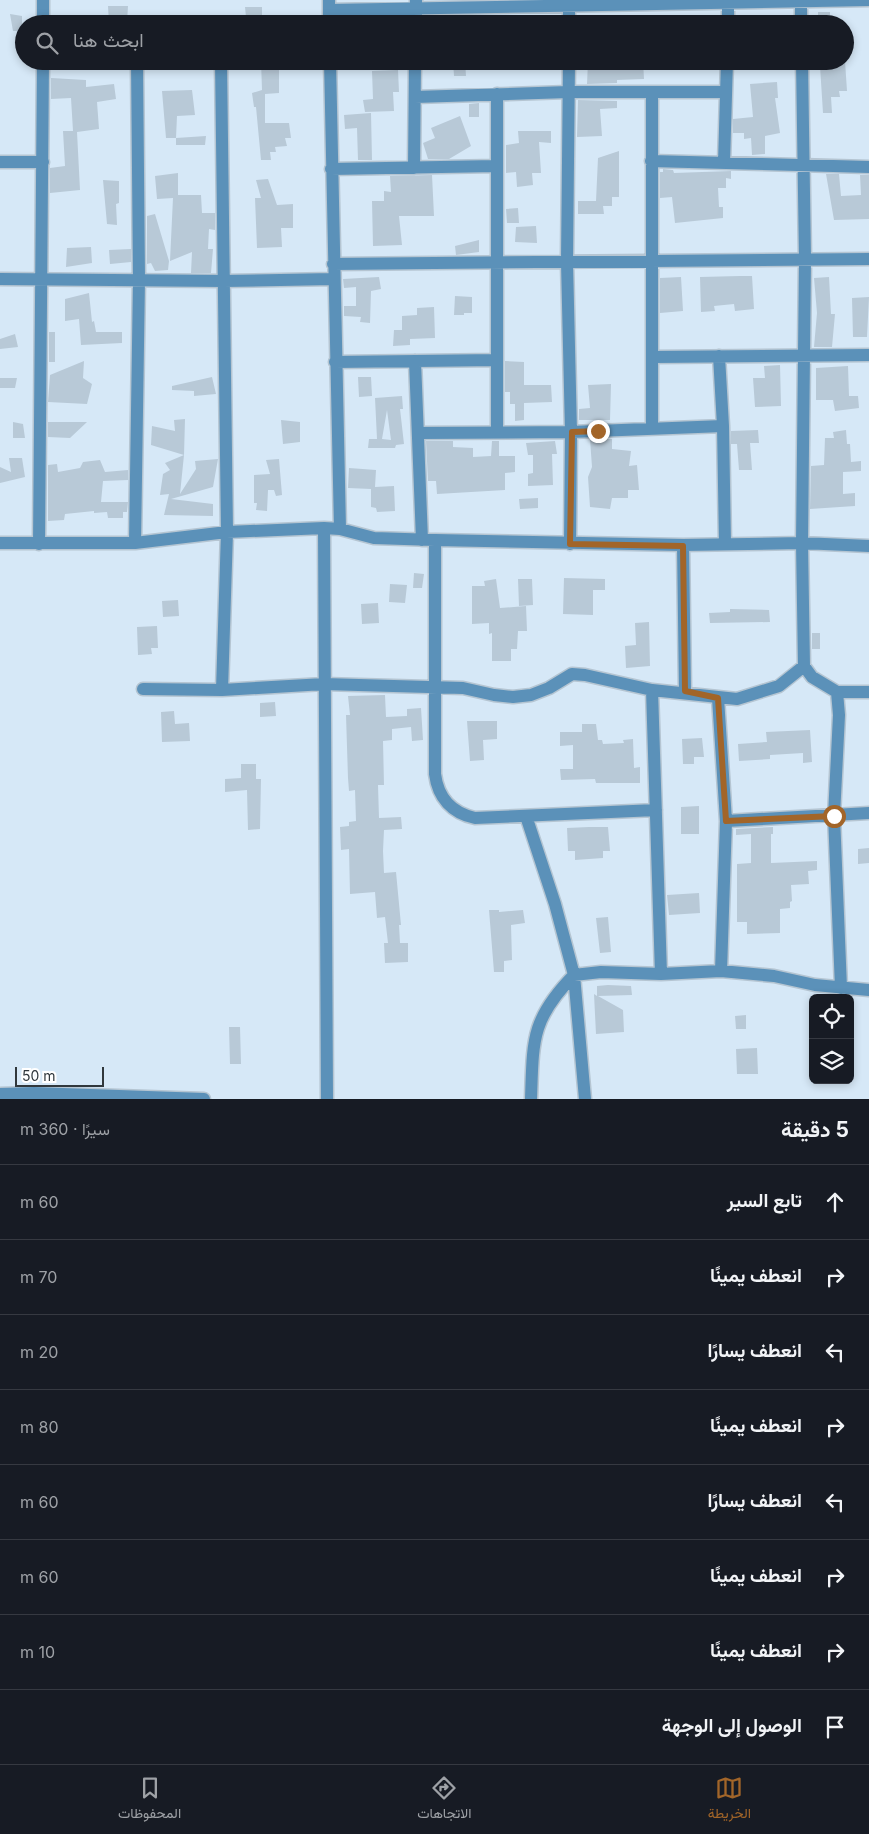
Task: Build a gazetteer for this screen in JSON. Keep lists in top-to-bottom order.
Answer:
{
  "scale_bar": "50 m",
  "page": {
    "search": "ابحث هنا",
    "scale": "50 m",
    "heading": ["5 دقيقة", "سيرًا · 360 m"],
    "list": [
      ["تابع السير", "60 m"],
      ["انعطف يمينًا", "70 m"],
      ["انعطف يسارًا", "20 m"],
      ["انعطف يمينًا", "80 m"],
      ["انعطف يسارًا", "60 m"],
      ["انعطف يمينًا", "60 m"],
      ["انعطف يمينًا", "10 m"],
      "الوصول إلى الوجهة"
    ],
    "nav": ["الخريطة", "الاتجاهات", "المحفوظات"]
  }
}
